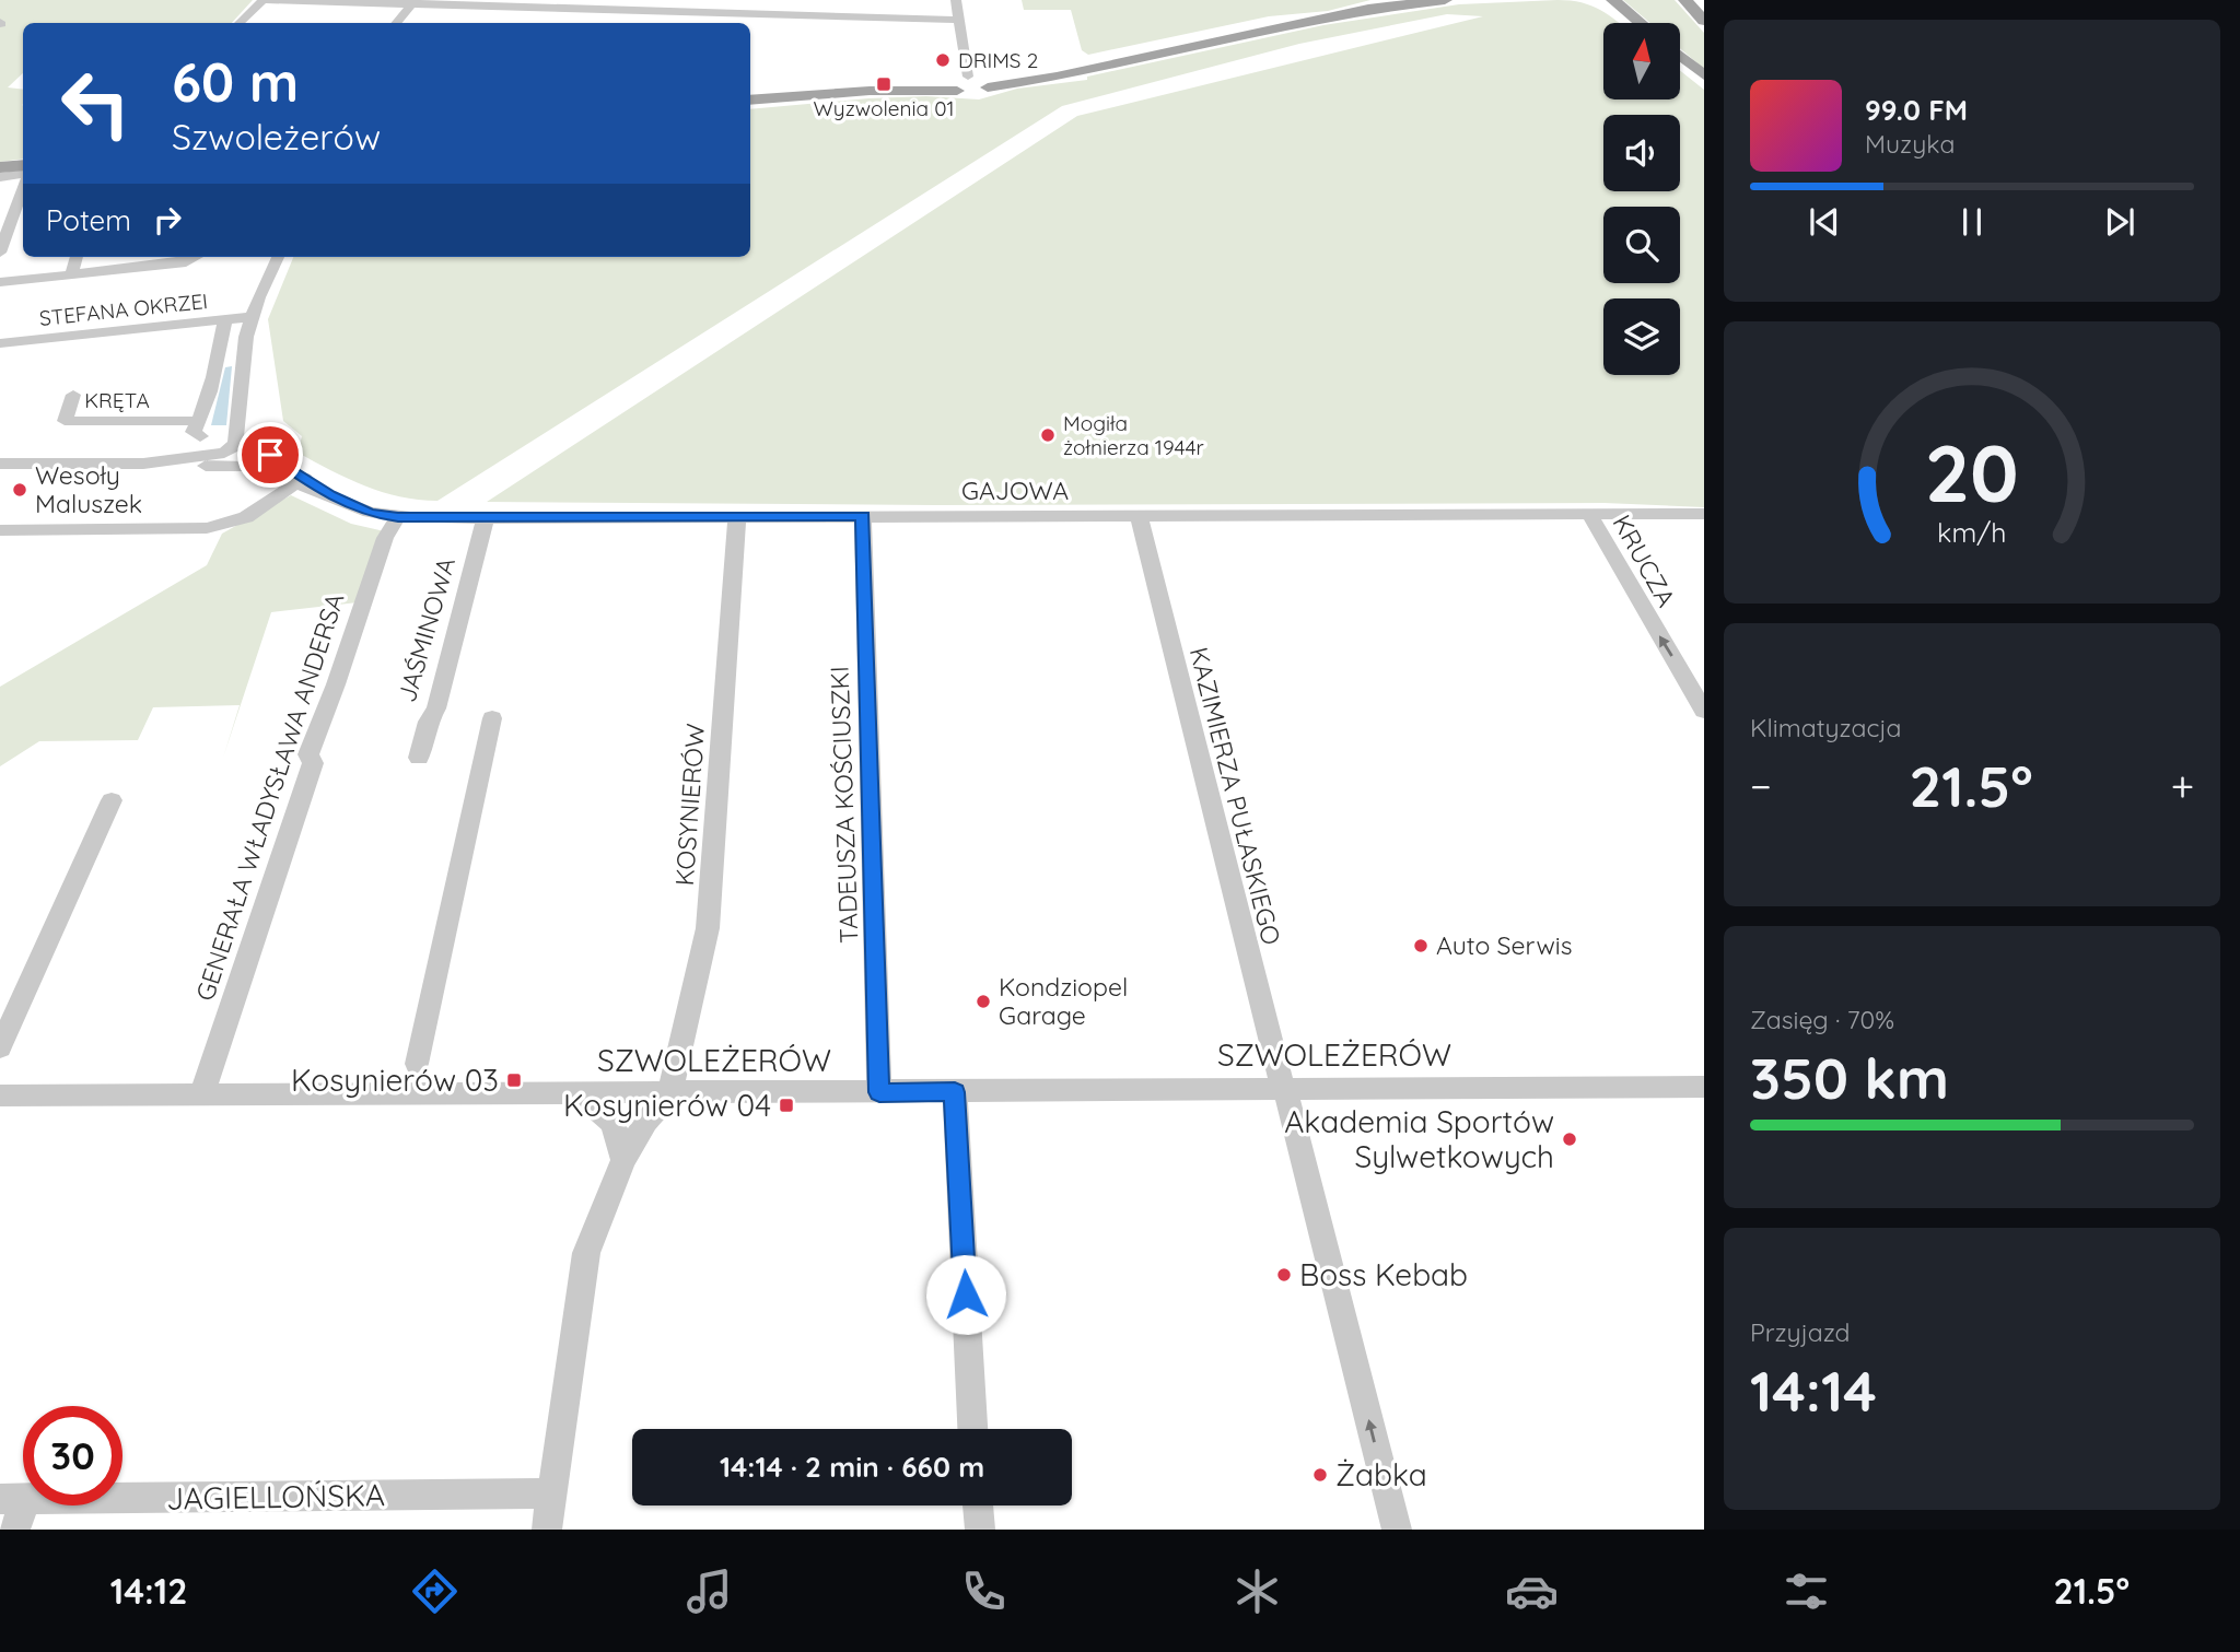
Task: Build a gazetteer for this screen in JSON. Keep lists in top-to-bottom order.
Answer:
{
  "streets": {
    "street": [
      "STEFANA OKRZEI",
      "KRĘTA",
      "GAJOWA",
      "KRUCZA",
      "JAŚMINOWA",
      "KAZIMIERZA PUŁASKIEGO",
      "GENERAŁA WŁADYSŁAWA ANDERSA",
      "KOSYNIERÓW",
      "TADEUSZA KOŚCIUSZKI",
      "SZWOLEŻERÓW",
      "JAGIELLOŃSKA"
    ]
  },
  "crossings": [
    ["STEFANA OKRZEI", "KRĘTA"],
    ["GAJOWA", "KRUCZA"],
    ["GAJOWA", "JAŚMINOWA"],
    ["GAJOWA", "KAZIMIERZA PUŁASKIEGO"],
    ["GAJOWA", "GENERAŁA WŁADYSŁAWA ANDERSA"],
    ["GAJOWA", "KOSYNIERÓW"],
    ["GAJOWA", "TADEUSZA KOŚCIUSZKI"],
    ["KAZIMIERZA PUŁASKIEGO", "SZWOLEŻERÓW"],
    ["GENERAŁA WŁADYSŁAWA ANDERSA", "SZWOLEŻERÓW"],
    ["KOSYNIERÓW", "SZWOLEŻERÓW"],
    ["TADEUSZA KOŚCIUSZKI", "SZWOLEŻERÓW"]
  ],
  "one_way": ["KRUCZA", "KAZIMIERZA PUŁASKIEGO"],
  "places": {
    "other": [
      "DRIMS 2",
      "Mogiła żołnierza 1944r",
      "Wesoły Maluszek",
      "Auto Serwis",
      "Kondziopel Garage",
      "Akademia Sportów Sylwetkowych",
      "Boss Kebab",
      "Żabka"
    ],
    "transit": ["Wyzwolenia 01", "Kosynierów 03", "Kosynierów 04"]
  },
  "north": "top",
  "page": {
    "turn": ["60 m", "Szwoleżerów"],
    "song": ["99.0 FM", "Muzyka"],
    "then": "Potem",
    "tile": [
      "Klimatyzacja",
      ["Zasięg · 70%", "350 km"],
      ["Przyjazd", "14:14"]
    ],
    "heat": ["−", "21.5°", "+"],
    "limit": "30",
    "trip": "14:14 · 2 min · 660 m",
    "tabs": ["14:12", "21.5°"],
    "gauge": ["20", "km/h"]
  }
}
